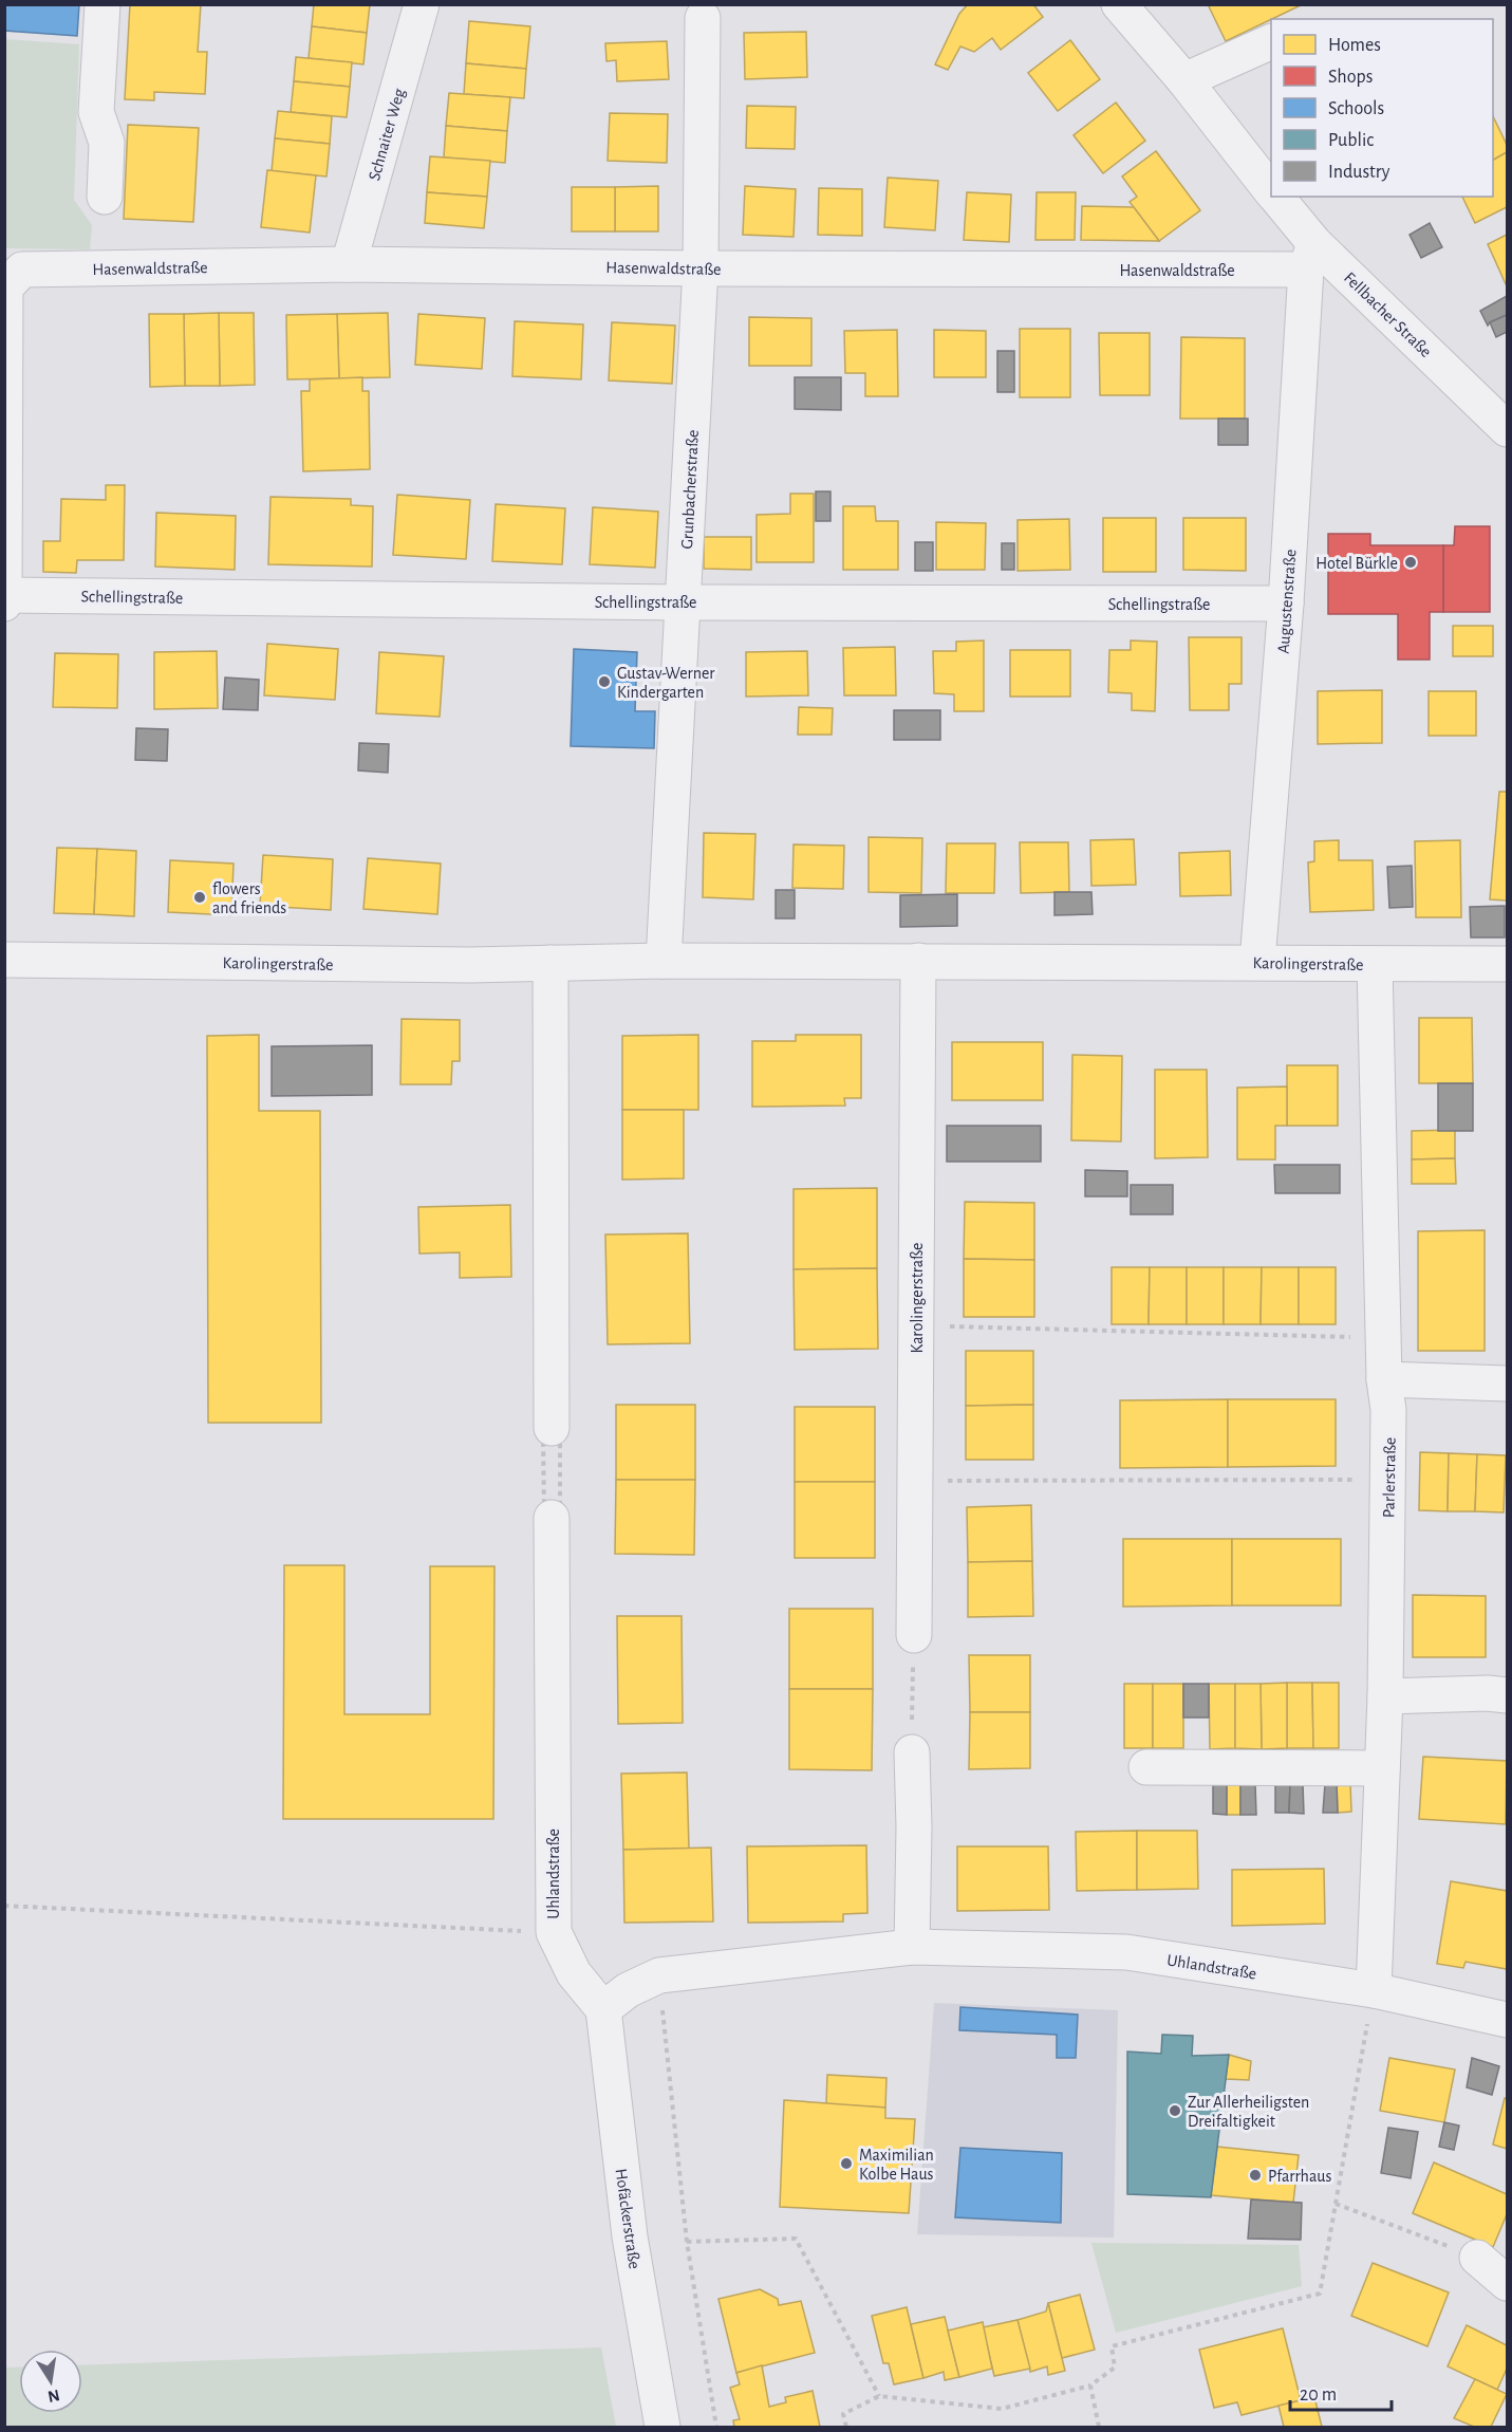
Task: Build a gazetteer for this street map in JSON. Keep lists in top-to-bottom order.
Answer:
{
  "streets": {
    "street": [
      "Schnaiter Weg",
      "Hasenwaldstraße",
      "Fellbacher Straße",
      "Grunbacherstraße",
      "Schellingstraße",
      "Augustenstraße",
      "Karolingerstraße",
      "Parlerstraße",
      "Uhlandstraße",
      "Hofäckerstraße"
    ]
  },
  "crossings": [
    ["Schnaiter Weg", "Hasenwaldstraße"],
    ["Hasenwaldstraße", "Fellbacher Straße"],
    ["Hasenwaldstraße", "Grunbacherstraße"],
    ["Hasenwaldstraße", "Schellingstraße"],
    ["Hasenwaldstraße", "Augustenstraße"],
    ["Fellbacher Straße", "Augustenstraße"],
    ["Grunbacherstraße", "Schellingstraße"],
    ["Grunbacherstraße", "Karolingerstraße"],
    ["Schellingstraße", "Augustenstraße"],
    ["Augustenstraße", "Karolingerstraße"],
    ["Karolingerstraße", "Parlerstraße"],
    ["Parlerstraße", "Uhlandstraße"],
    ["Uhlandstraße", "Hofäckerstraße"]
  ],
  "places": [
    "Hotel Bürkle",
    "Gustav-Werner Kindergarten",
    "flowers and friends",
    "Zur Allerheiligsten Dreifaltigkeit",
    "Maximilian Kolbe Haus",
    "Pfarrhaus"
  ],
  "legend": [
    "Homes",
    "Shops",
    "Schools",
    "Public",
    "Industry"
  ],
  "scale_bar": "20 m",
  "north": "bottom"
}
